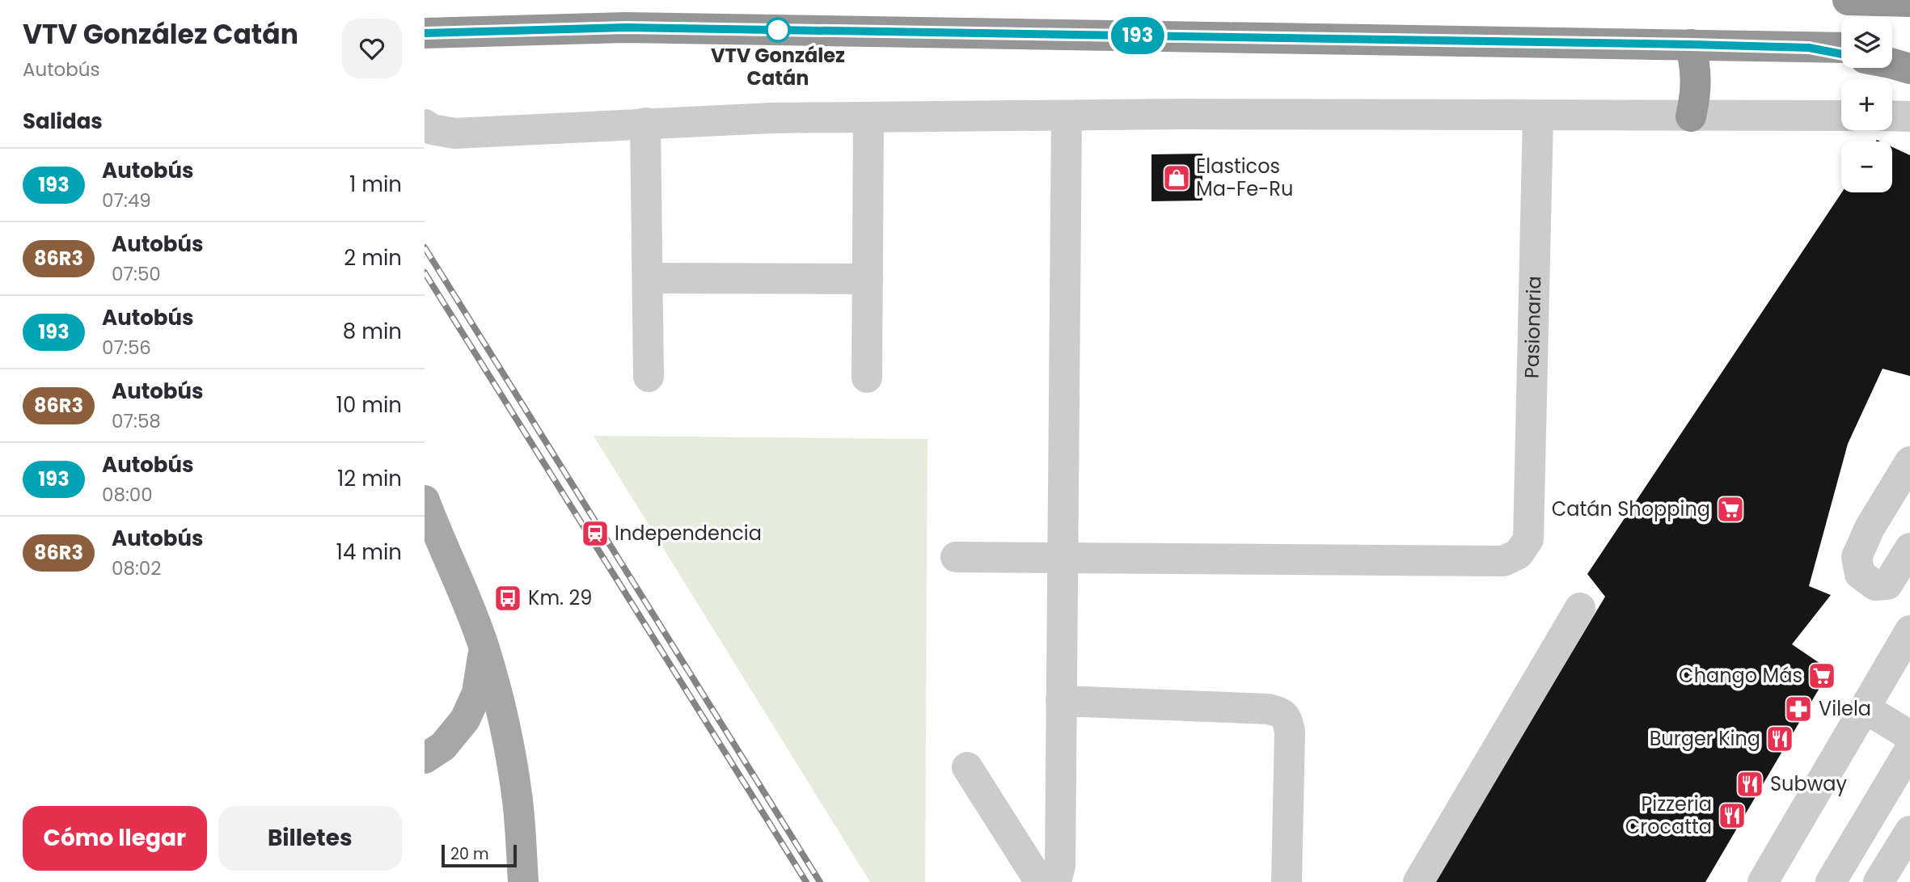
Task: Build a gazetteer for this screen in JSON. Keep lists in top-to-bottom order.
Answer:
{
  "streets": {
    "street": ["Pasionaria"]
  },
  "places": {
    "other": ["VTV González Catán"],
    "shop": ["Elasticos Ma-Fe-Ru"],
    "supermarket": ["Catán Shopping", "Chango Más"],
    "station": ["Independencia"],
    "bus stop": ["Km. 29"],
    "pharmacy": ["Vilela"],
    "restaurant": ["Burger King", "Subway", "Pizzeria Crocatta"]
  },
  "lines": ["bus line 193"],
  "scale_bar": "20 m",
  "page": {
    "heading": [
      ["VTV González Catán", "Autobús"],
      "Salidas"
    ],
    "on_map": "193",
    "map_buttons": ["+", "−"],
    "list": [
      {
        "mark": "193",
        "name": "Autobús",
        "note": "07:49",
        "value": "1 min"
      },
      {
        "mark": "86R3",
        "name": "Autobús",
        "note": "07:50",
        "value": "2 min"
      },
      {
        "mark": "193",
        "name": "Autobús",
        "note": "07:56",
        "value": "8 min"
      },
      {
        "mark": "86R3",
        "name": "Autobús",
        "note": "07:58",
        "value": "10 min"
      },
      {
        "mark": "193",
        "name": "Autobús",
        "note": "08:00",
        "value": "12 min"
      },
      {
        "mark": "86R3",
        "name": "Autobús",
        "note": "08:02",
        "value": "14 min"
      }
    ],
    "buttons": ["Cómo llegar", "Billetes"],
    "scale": "20 m"
  }
}
